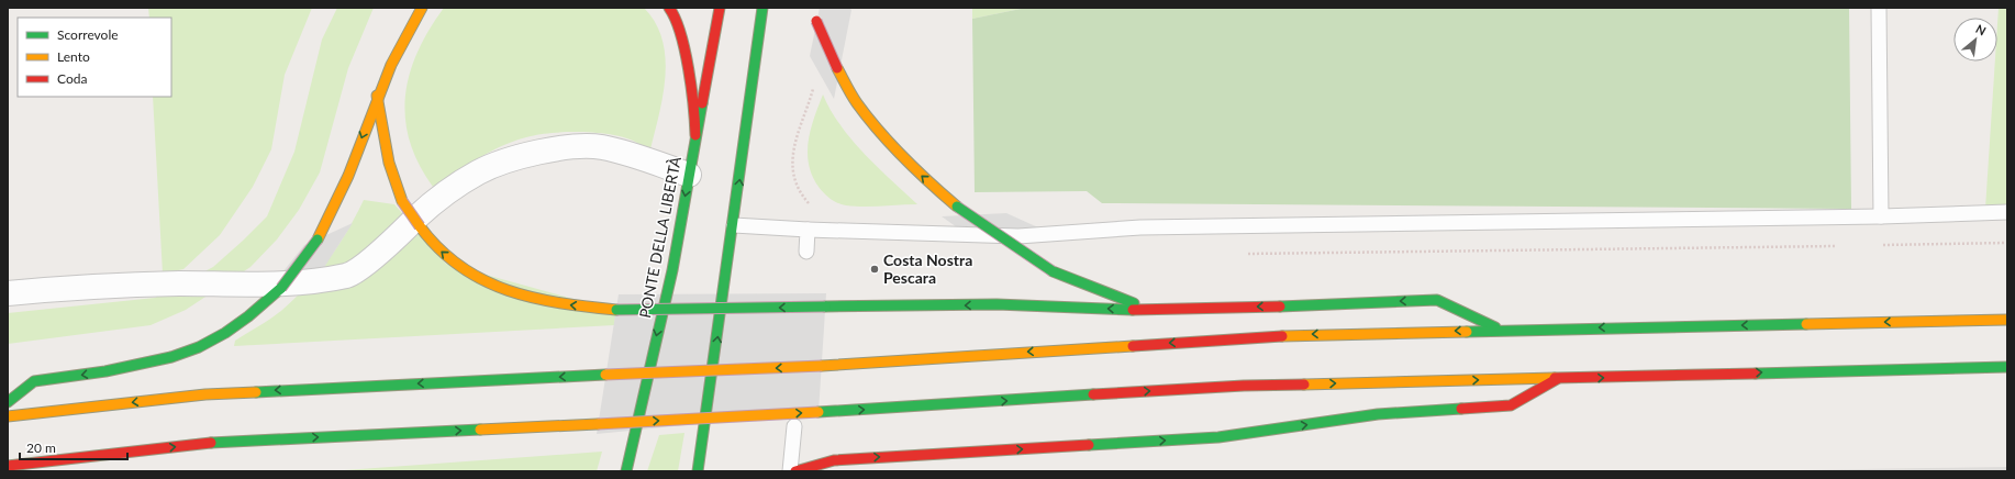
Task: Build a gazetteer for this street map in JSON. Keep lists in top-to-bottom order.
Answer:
{
  "streets": {
    "main road": ["PONTE DELLA LIBERTÀ"]
  },
  "places": ["Costa Nostra Pescara"],
  "legend": ["Scorrevole", "Lento", "Coda"],
  "scale_bar": "20 m",
  "north": "top right"
}
